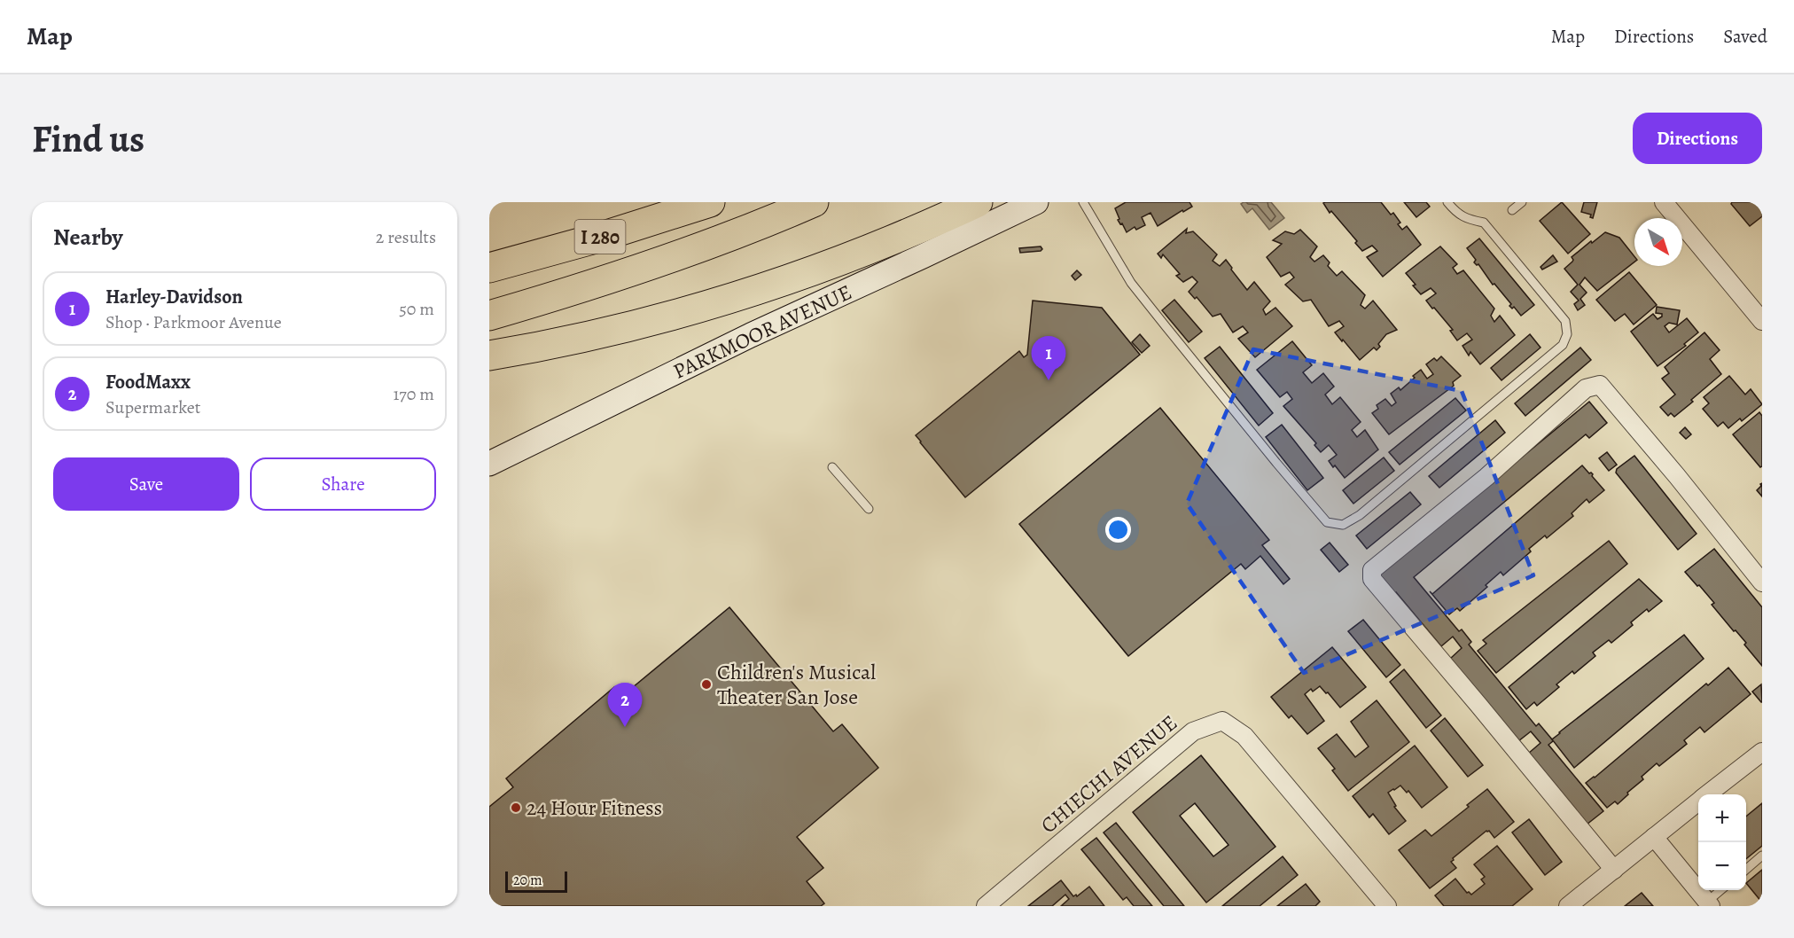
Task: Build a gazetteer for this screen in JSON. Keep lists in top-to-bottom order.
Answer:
{
  "streets": {
    "highway": ["I 280"],
    "street": ["PARKMOOR AVENUE", "CHIECHI AVENUE"]
  },
  "places": ["Children's Musical Theater San Jose", "24 Hour Fitness"],
  "scale_bar": "20 m",
  "north": "bottom right",
  "page": {
    "header": "Map",
    "nav": ["Map", "Directions", "Saved"],
    "buttons": [
      "Directions",
      ["Save", "Share"]
    ],
    "title": "Find us",
    "heading": ["Nearby", "2 results"],
    "list": [
      {
        "mark": "1",
        "name": "Harley-Davidson",
        "note": "Shop · Parkmoor Avenue",
        "value": "50 m"
      },
      {
        "mark": "2",
        "name": "FoodMaxx",
        "note": "Supermarket",
        "value": "170 m"
      }
    ],
    "pins": ["1", "2"],
    "map_buttons": ["+", "−"],
    "scale": "20 m"
  }
}
